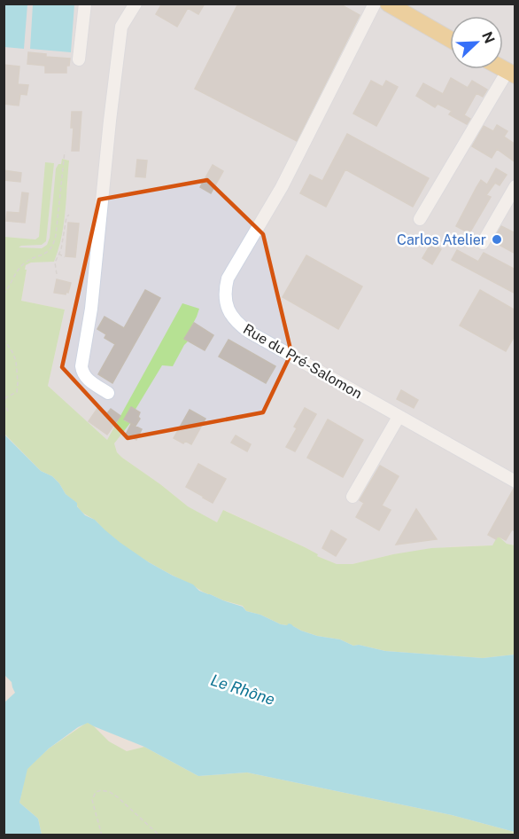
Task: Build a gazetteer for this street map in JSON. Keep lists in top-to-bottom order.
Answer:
{
  "streets": {
    "street": ["Rue du Pré-Salomon"]
  },
  "water": ["Le Rhône"],
  "places": ["Carlos Atelier"],
  "north": "top right"
}
